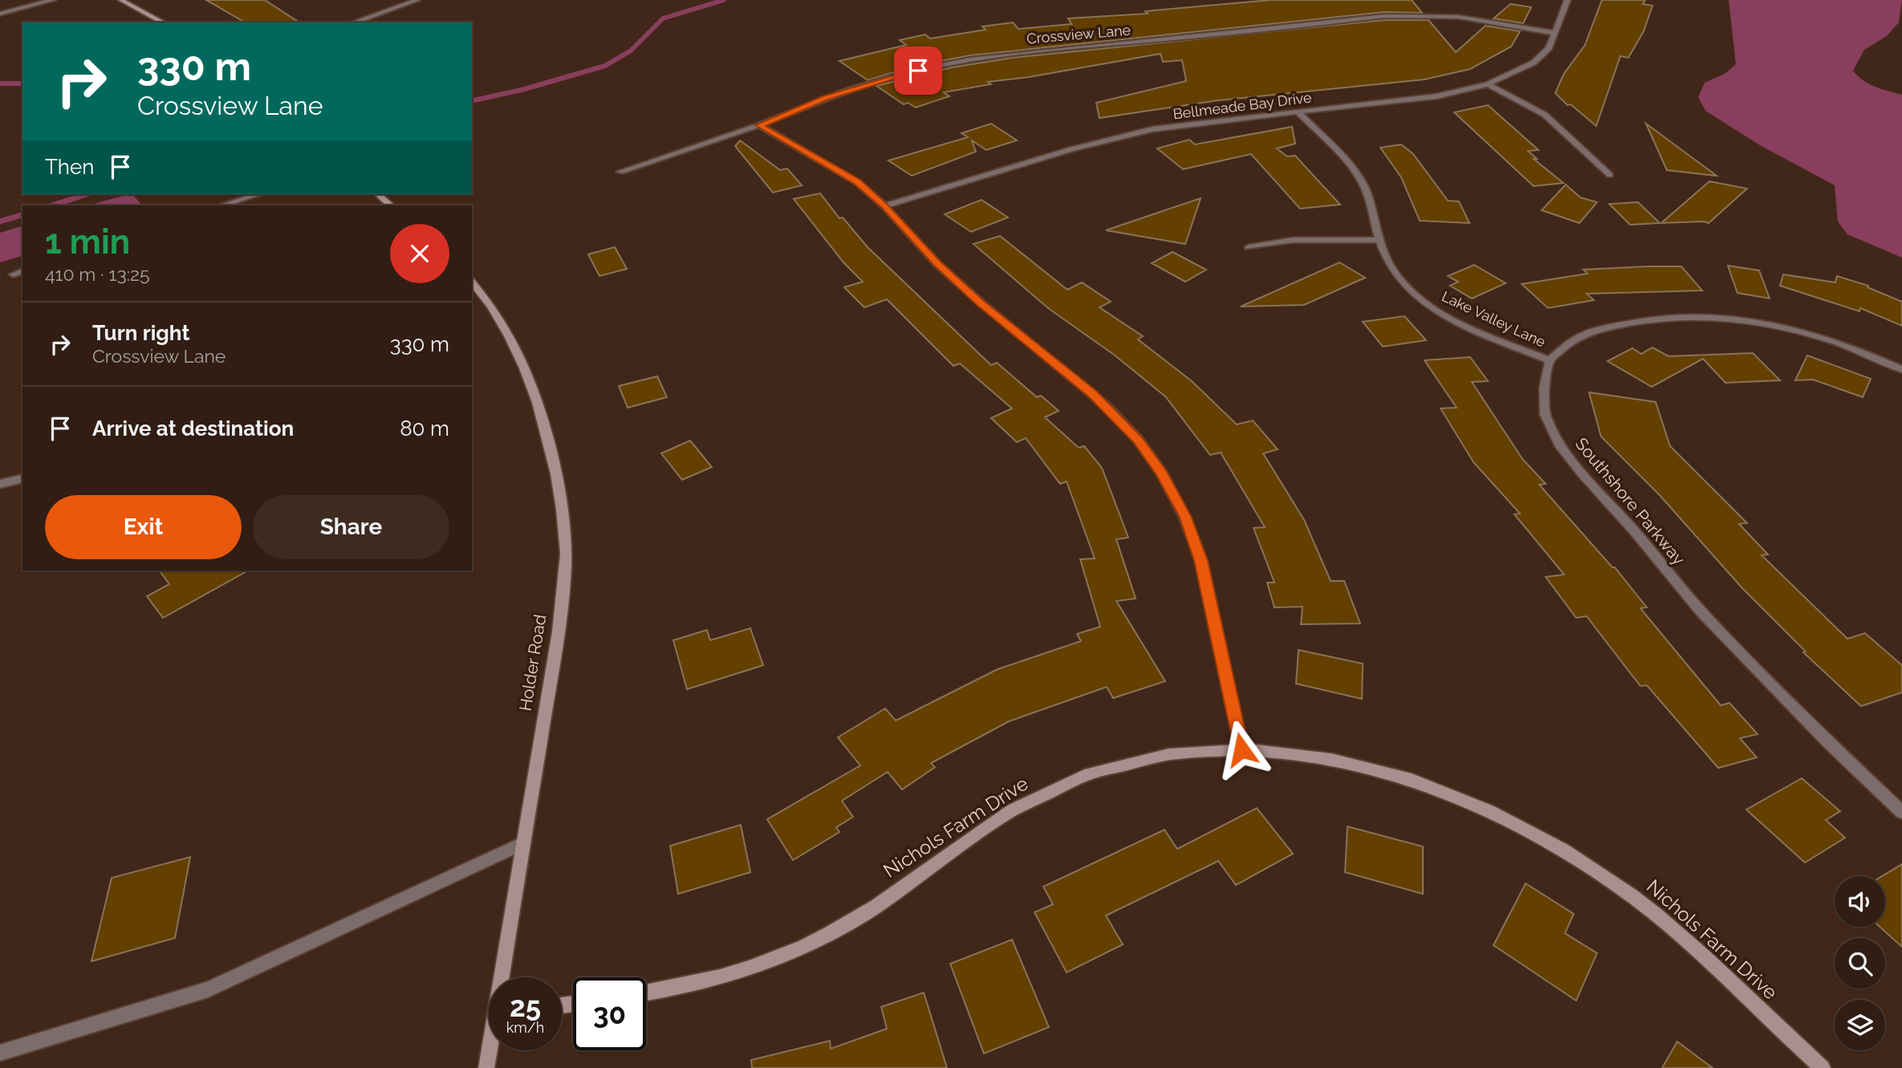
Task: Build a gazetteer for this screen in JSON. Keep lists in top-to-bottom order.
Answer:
{
  "streets": {
    "street": [
      "Crossview Lane",
      "Bellmeade Bay Drive",
      "Lake Valley Lane",
      "Southshore Parkway",
      "Holder Road",
      "Nichols Farm Drive"
    ]
  },
  "crossings": [
    ["Crossview Lane", "Bellmeade Bay Drive"],
    ["Bellmeade Bay Drive", "Lake Valley Lane"],
    ["Lake Valley Lane", "Southshore Parkway"]
  ],
  "page": {
    "turn": ["330 m", "Crossview Lane"],
    "then": "Then",
    "heading": ["1 min", "410 m · 13:25"],
    "list": [
      {
        "name": "Turn right",
        "note": "Crossview Lane",
        "value": "330 m"
      },
      {
        "name": "Arrive at destination",
        "value": "80 m"
      }
    ],
    "buttons": ["Exit", "Share"],
    "speed": "25 km/h",
    "limit": "30"
  }
}
